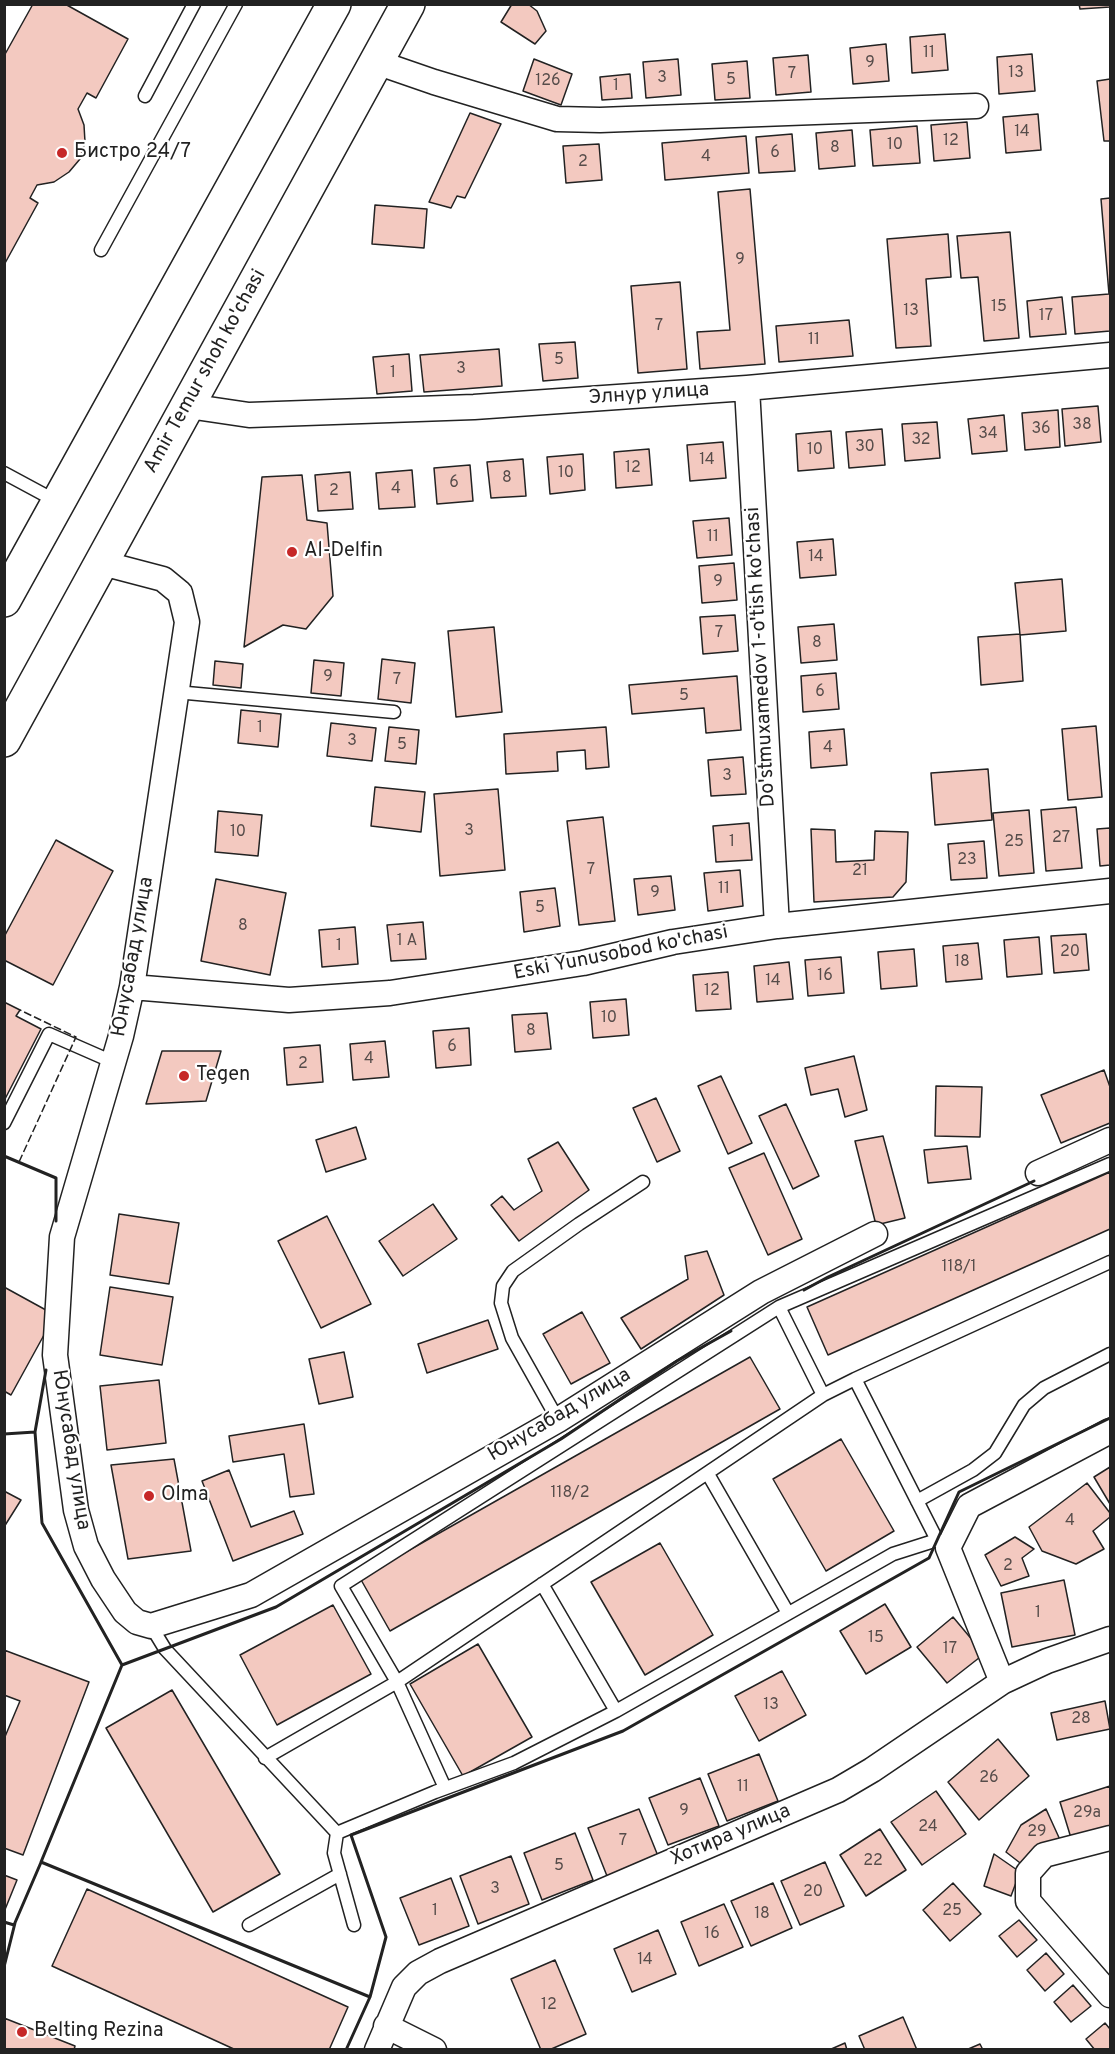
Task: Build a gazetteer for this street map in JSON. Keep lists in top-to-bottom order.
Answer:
{
  "streets": {
    "main road": ["Amir Temur shoh ko'chasi"],
    "street": [
      "Элнур улица",
      "Do'stmuxamedov 1-o'tish ko'chasi",
      "Eski Yunusobod ko'chasi",
      "Юнусабад улица",
      "Хотира улица"
    ]
  },
  "crossings": [
    ["Amir Temur shoh ko'chasi", "Элнур улица"],
    ["Amir Temur shoh ko'chasi", "Юнусабад улица"],
    ["Элнур улица", "Do'stmuxamedov 1-o'tish ko'chasi"],
    ["Do'stmuxamedov 1-o'tish ko'chasi", "Eski Yunusobod ko'chasi"],
    ["Eski Yunusobod ko'chasi", "Юнусабад улица"]
  ],
  "places": [
    "Бистро 24/7",
    "Al-Delfin",
    "Tegen",
    "Olma",
    "Belting Rezina"
  ],
  "house_numbers": [
    "11",
    "9",
    "13",
    "7",
    "3",
    "5",
    "126",
    "1",
    "14",
    "12",
    "10",
    "8",
    "6",
    "4",
    "2",
    "9",
    "15",
    "13",
    "17",
    "7",
    "11",
    "5",
    "3",
    "1",
    "38",
    "36",
    "34",
    "32",
    "30",
    "10",
    "14",
    "12",
    "10",
    "8",
    "6",
    "4",
    "2",
    "11",
    "14",
    "9",
    "7",
    "8",
    "9",
    "7",
    "6",
    "5",
    "1",
    "3",
    "5",
    "4",
    "3",
    "3",
    "10",
    "27",
    "1",
    "25",
    "23",
    "7",
    "21",
    "11",
    "9",
    "5",
    "8",
    "1 A",
    "1",
    "20",
    "18",
    "16",
    "14",
    "12",
    "10",
    "8",
    "6",
    "4",
    "2",
    "118/1",
    "118/2",
    "4",
    "2",
    "1",
    "15",
    "17",
    "13",
    "28",
    "26",
    "11",
    "9",
    "29a",
    "24",
    "29",
    "7",
    "22",
    "5",
    "3",
    "20",
    "1",
    "25",
    "18",
    "16",
    "14",
    "12"
  ]
}
